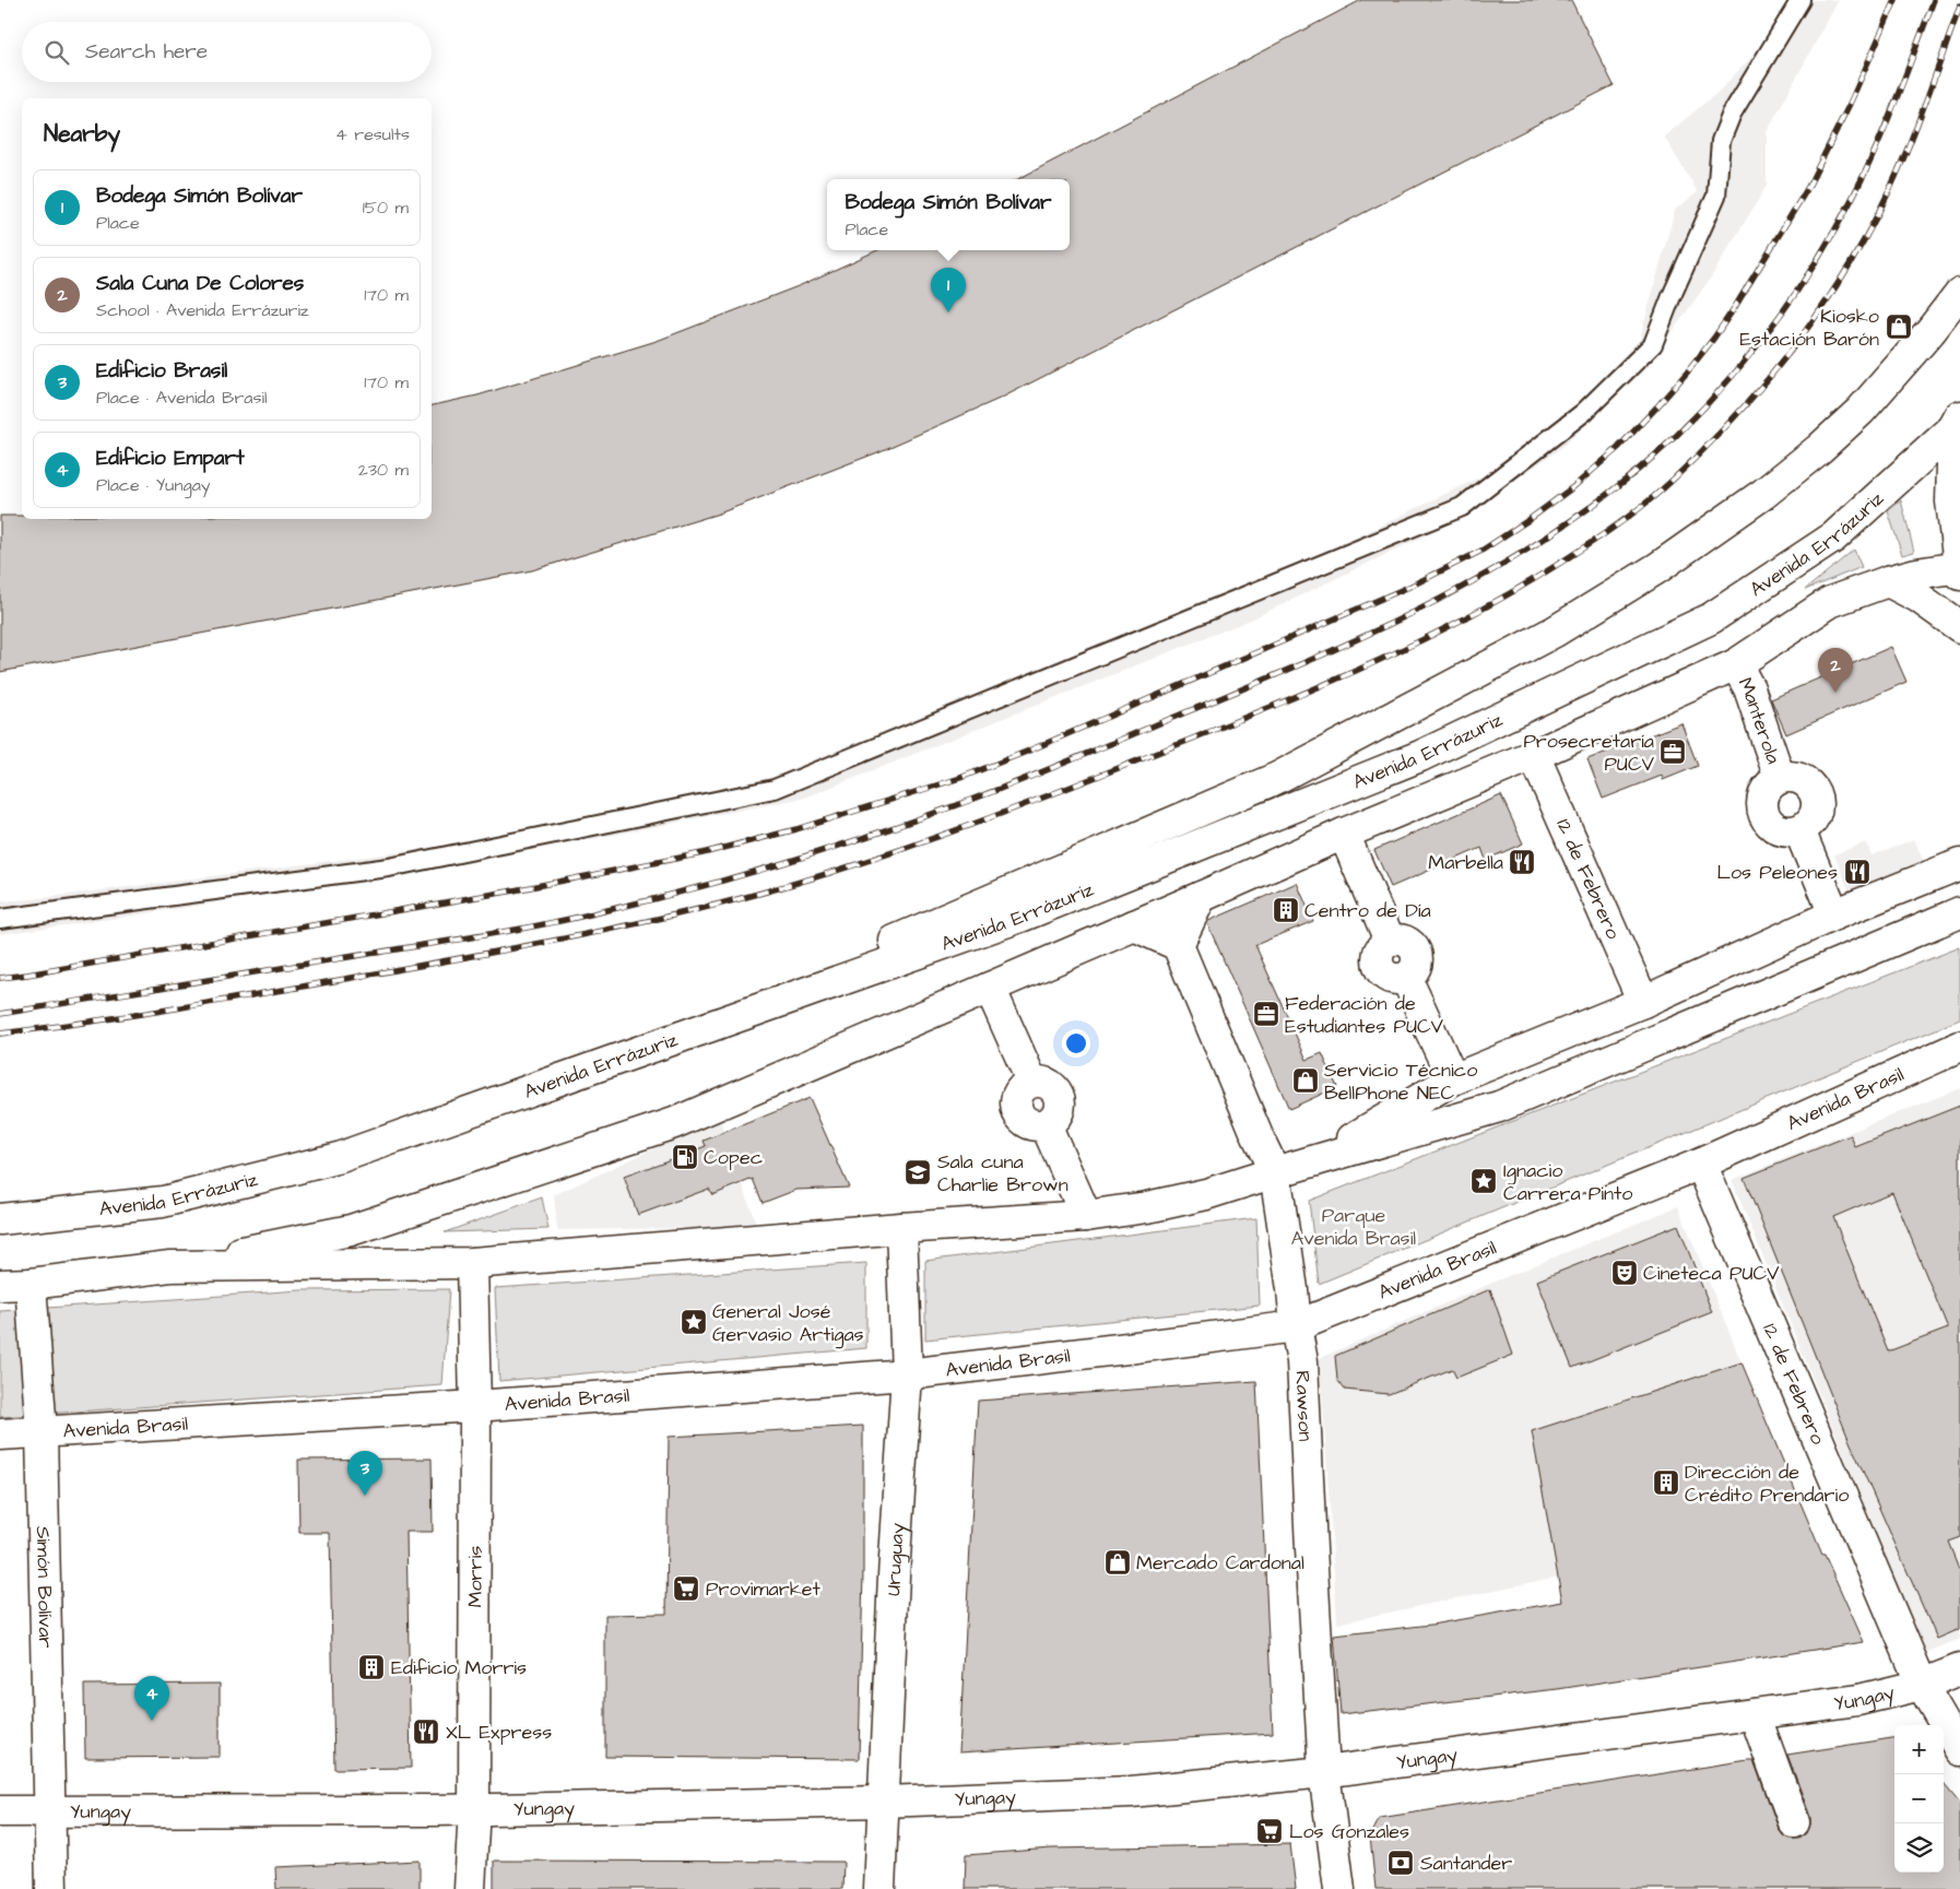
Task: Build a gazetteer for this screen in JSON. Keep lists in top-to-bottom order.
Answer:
{
  "streets": {
    "street": [
      "Avenida Errázuriz",
      "Manterola",
      "12 de Febrero",
      "Avenida Brasil",
      "Rawson",
      "Uruguay",
      "Morris",
      "Simón Bolívar",
      "Yungay"
    ]
  },
  "crossings": [
    ["12 de Febrero", "Avenida Brasil"],
    ["12 de Febrero", "Yungay"],
    ["Avenida Brasil", "Rawson"],
    ["Avenida Brasil", "Uruguay"],
    ["Avenida Brasil", "Morris"],
    ["Avenida Brasil", "Simón Bolívar"],
    ["Rawson", "Yungay"],
    ["Uruguay", "Yungay"],
    ["Morris", "Yungay"],
    ["Simón Bolívar", "Yungay"]
  ],
  "parks": ["Parque Avenida Brasil"],
  "places": {
    "shop": ["Kiosko Estación Barón", "Servicio Técnico BellPhone NEC", "Mercado Cardonal"],
    "office": ["Prosecretaría PUCV", "Federación de Estudiantes PUCV"],
    "restaurant": ["Marbella", "Los Peleones", "XL Express"],
    "building": ["Centro de Día", "Dirección de Crédito Prendario", "Edificio Morris"],
    "fuel station": ["Copec"],
    "school or university": ["Sala cuna Charlie Brown"],
    "place": ["Ignacio Carrera Pinto", "General José Gervasio Artigas"],
    "theatre": ["Cineteca PUCV"],
    "supermarket": ["Provimarket", "Los Gonzales"],
    "bank": ["Santander"]
  },
  "page": {
    "search": "Search here",
    "heading": ["Nearby", "4 results"],
    "list": [
      {
        "mark": "1",
        "name": "Bodega Simón Bolívar",
        "note": "Place",
        "value": "150 m"
      },
      {
        "mark": "2",
        "name": "Sala Cuna De Colores",
        "note": "School · Avenida Errázuriz",
        "value": "170 m"
      },
      {
        "mark": "3",
        "name": "Edificio Brasil",
        "note": "Place · Avenida Brasil",
        "value": "170 m"
      },
      {
        "mark": "4",
        "name": "Edificio Empart",
        "note": "Place · Yungay",
        "value": "230 m"
      }
    ],
    "popup": ["Bodega Simón Bolívar", "Place"],
    "pins": [
      "1",
      "2",
      "3",
      "4"
    ],
    "map_buttons": ["+", "−"]
  }
}
